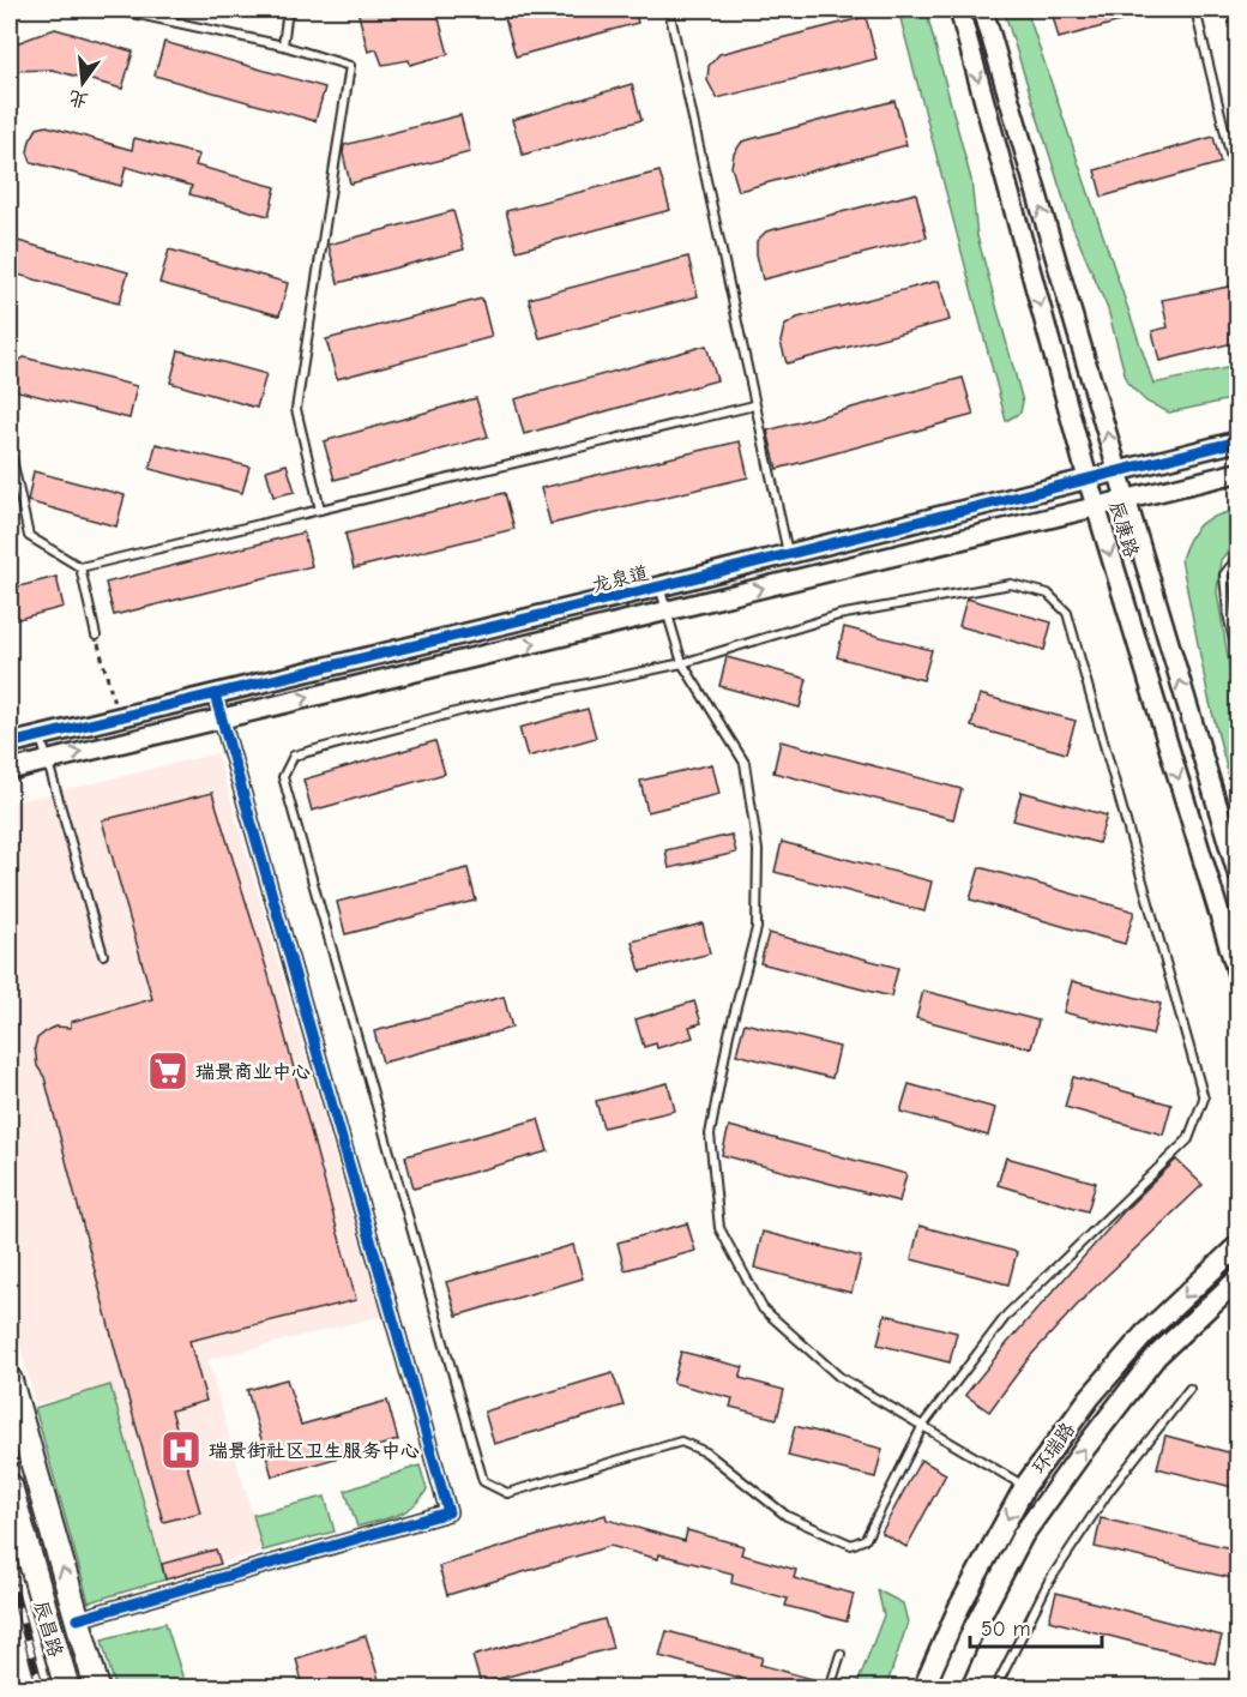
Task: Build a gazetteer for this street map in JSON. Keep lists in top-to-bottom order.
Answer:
{
  "streets": {
    "main road": ["环瑞路", "辰昌路"],
    "street": ["辰康路", "龙泉道"]
  },
  "crossings": [
    ["辰康路", "龙泉道"]
  ],
  "places": {
    "supermarket": ["瑞景商业中心"],
    "hospital": ["瑞景街社区卫生服务中心"]
  },
  "scale_bar": "50 m",
  "north": "bottom"
}
